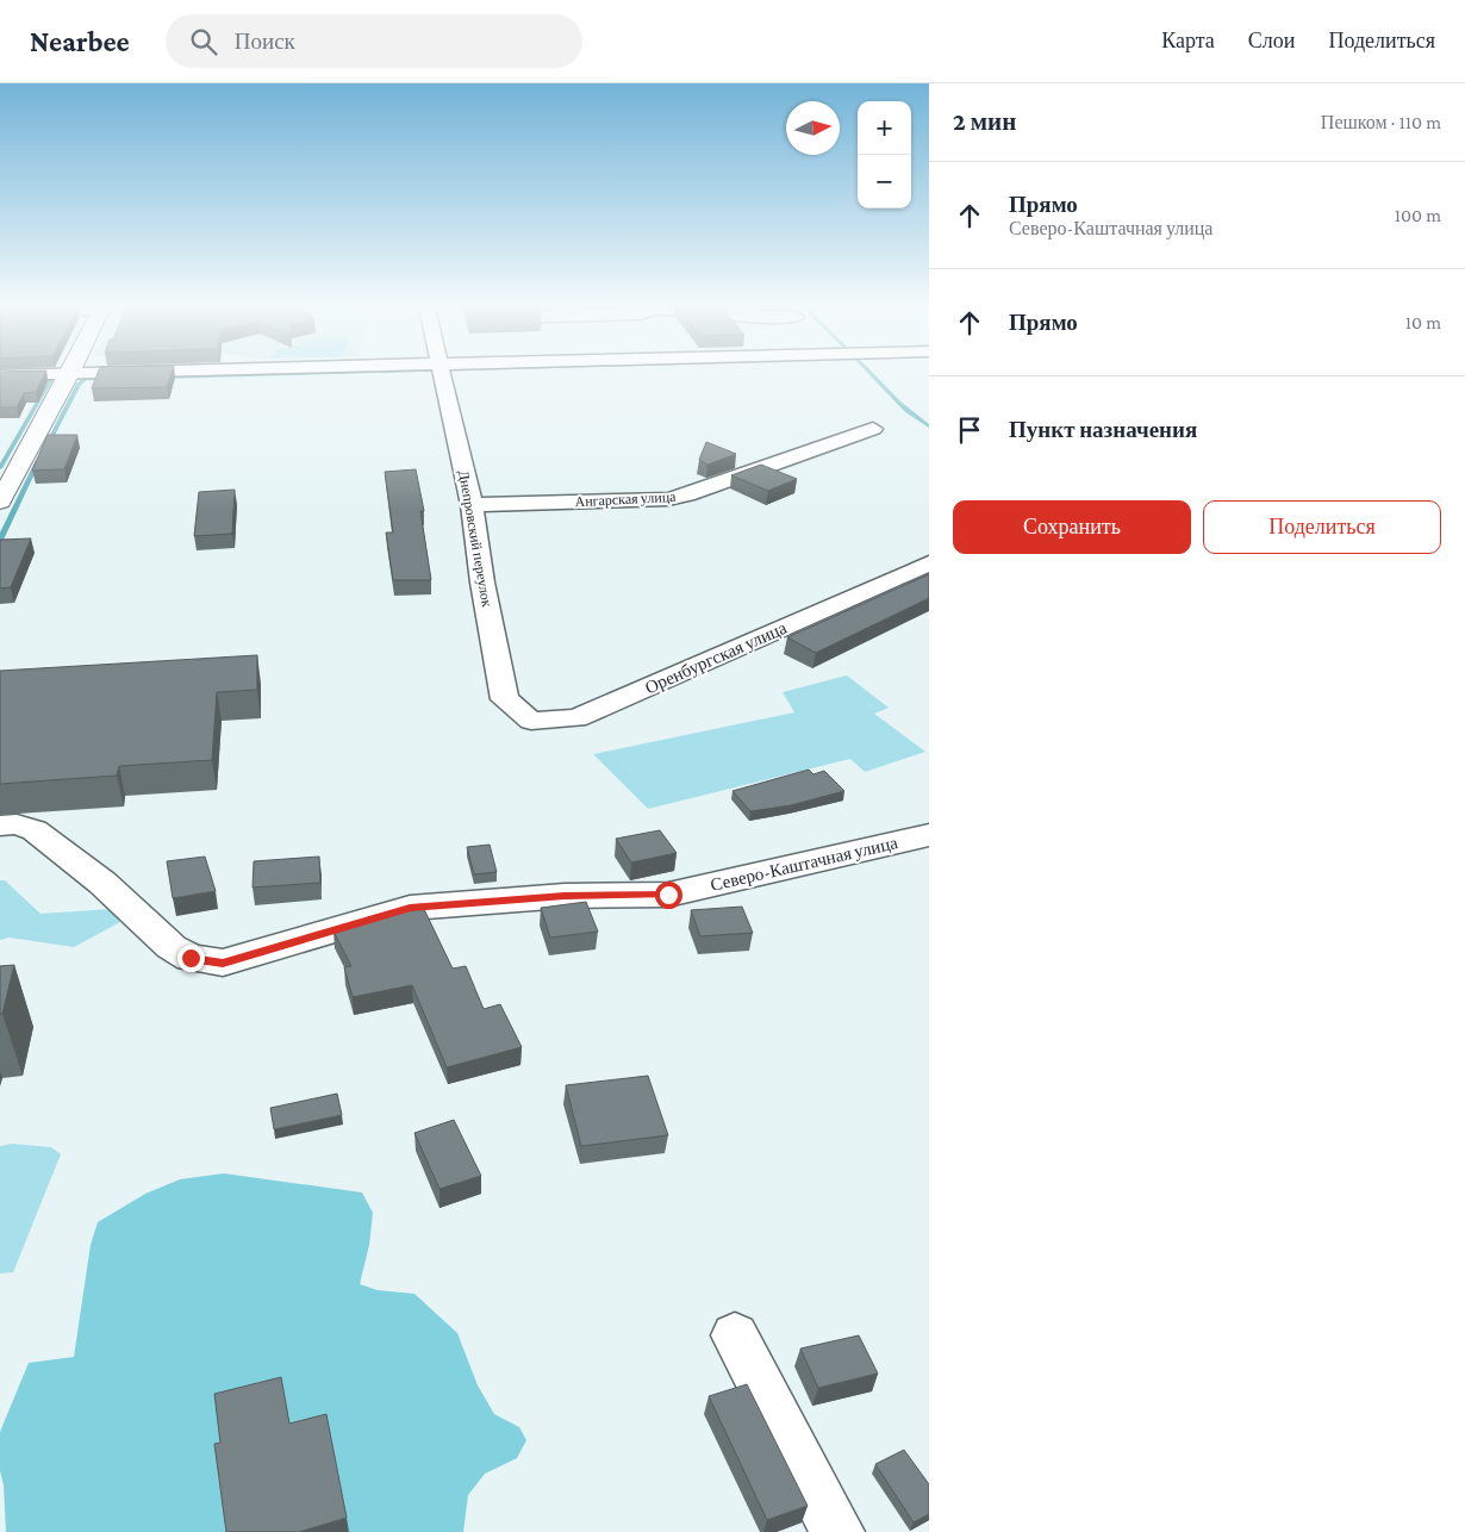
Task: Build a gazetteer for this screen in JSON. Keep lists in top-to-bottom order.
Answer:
{
  "streets": {
    "street": [
      "Ангарская улица",
      "Днепровский переулок",
      "Оренбургская улица",
      "Северо-Каштачная улица"
    ]
  },
  "crossings": [
    ["Ангарская улица", "Днепровский переулок"],
    ["Днепровский переулок", "Оренбургская улица"]
  ],
  "north": "right",
  "page": {
    "header": "Nearbee",
    "search": "Поиск",
    "nav": ["Карта", "Слои", "Поделиться"],
    "heading": ["2 мин", "Пешком · 110 m"],
    "map_buttons": ["+", "−"],
    "list": [
      ["Прямо", "Северо-Каштачная улица", "100 m"],
      ["Прямо", "10 m"],
      "Пункт назначения"
    ],
    "buttons": ["Сохранить", "Поделиться"]
  }
}
